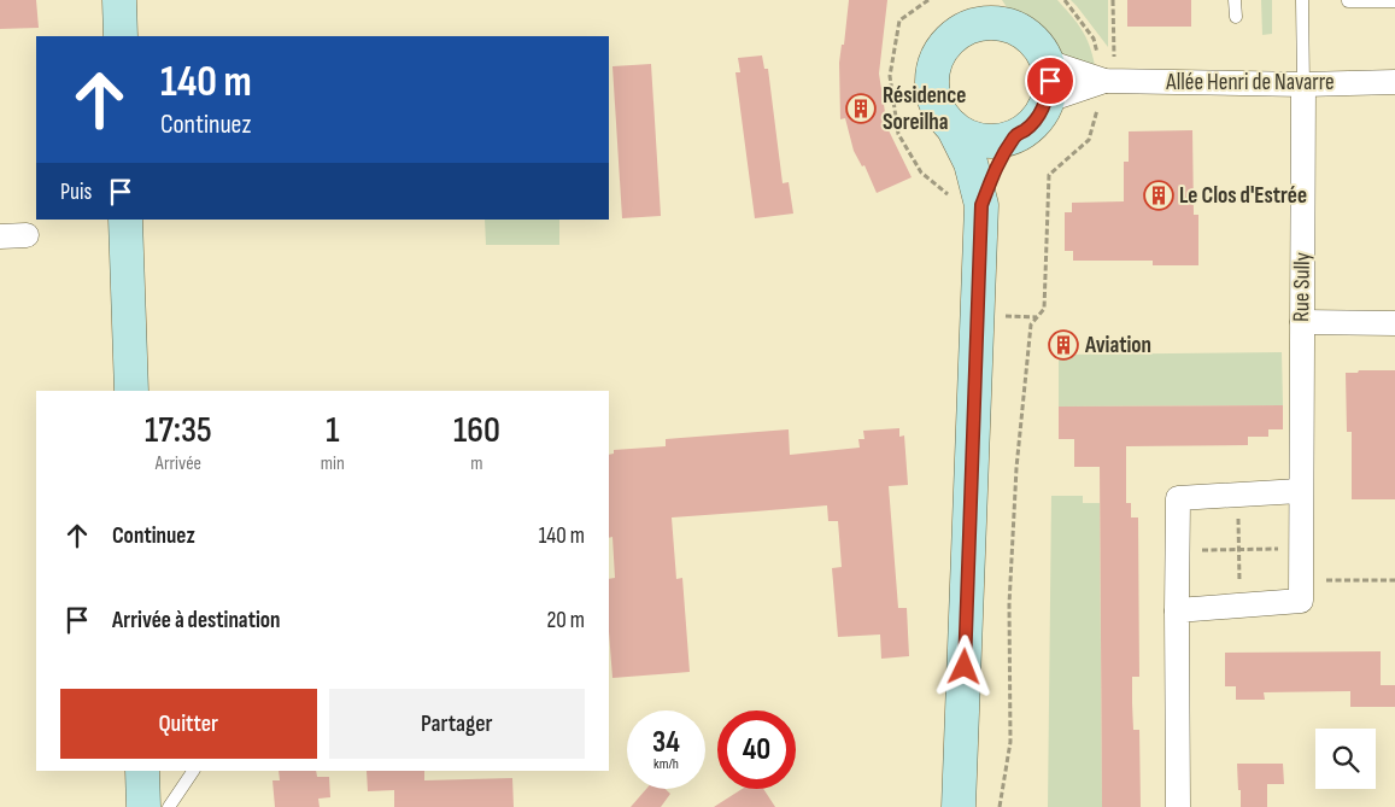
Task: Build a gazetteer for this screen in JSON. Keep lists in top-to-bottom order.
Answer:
{
  "streets": {
    "street": ["Allée Henri de Navarre", "Rue Sully"]
  },
  "crossings": [
    ["Allée Henri de Navarre", "Rue Sully"]
  ],
  "places": {
    "building": ["Résidence Soreilha", "Le Clos d'Estrée", "Aviation"]
  },
  "page": {
    "turn": ["140 m", "Continuez"],
    "then": "Puis",
    "eta": [
      "17:35",
      "Arrivée",
      "1",
      "min",
      "160",
      "m"
    ],
    "list": [
      {
        "name": "Continuez",
        "value": "140 m"
      },
      {
        "name": "Arrivée à destination",
        "value": "20 m"
      }
    ],
    "buttons": ["Quitter", "Partager"],
    "speed": "34 km/h",
    "limit": "40"
  }
}
